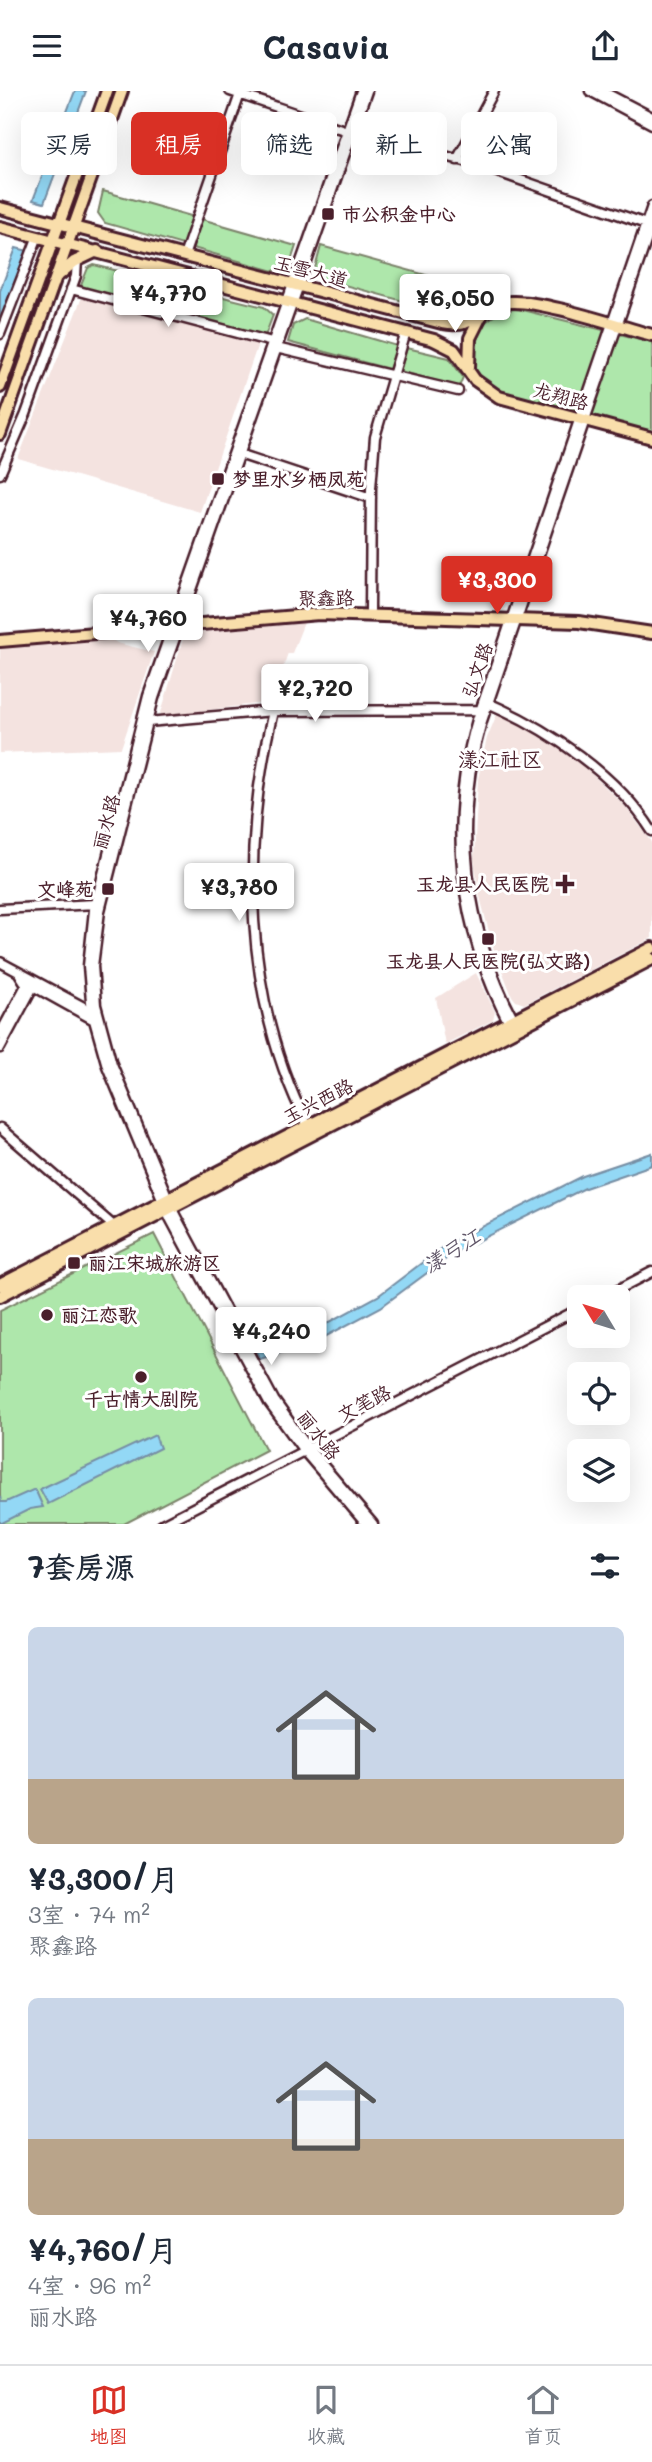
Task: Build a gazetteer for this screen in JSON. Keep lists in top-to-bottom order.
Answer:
{
  "streets": {
    "main road": [
      "玉雪大道",
      "龙翔路",
      "聚鑫路",
      "玉兴西路"
    ],
    "street": ["弘文路", "丽水路", "文笔路"]
  },
  "crossings": [
    ["玉雪大道", "龙翔路"],
    ["玉雪大道", "丽水路"],
    ["龙翔路", "弘文路"],
    ["聚鑫路", "弘文路"],
    ["聚鑫路", "丽水路"],
    ["弘文路", "玉兴西路"],
    ["丽水路", "玉兴西路"],
    ["丽水路", "文笔路"]
  ],
  "districts": ["漾江社区"],
  "water": ["漾弓江"],
  "places": {
    "transit": [
      "市公积金中心",
      "梦里水乡栖凤苑",
      "文峰苑",
      "玉龙县人民医院(弘文路)",
      "丽江宋城旅游区"
    ],
    "health": ["玉龙县人民医院"],
    "other": ["丽江恋歌", "千古情大剧院"]
  },
  "north": "top left",
  "page": {
    "header": "Casavia",
    "chip": [
      "买房",
      "租房",
      "筛选",
      "新上",
      "公寓"
    ],
    "price": [
      "¥4,770",
      "¥6,050",
      "¥3,300",
      "¥4,760",
      "¥2,720",
      "¥3,780",
      "¥4,240"
    ],
    "heading": "7套房源",
    "list": [
      {
        "name": "¥3,300/月",
        "note": "3室 · 74 m² · 聚鑫路"
      },
      {
        "name": "¥4,760/月",
        "note": "4室 · 96 m² · 丽水路"
      }
    ],
    "tabs": ["地图", "收藏", "首页"]
  }
}
